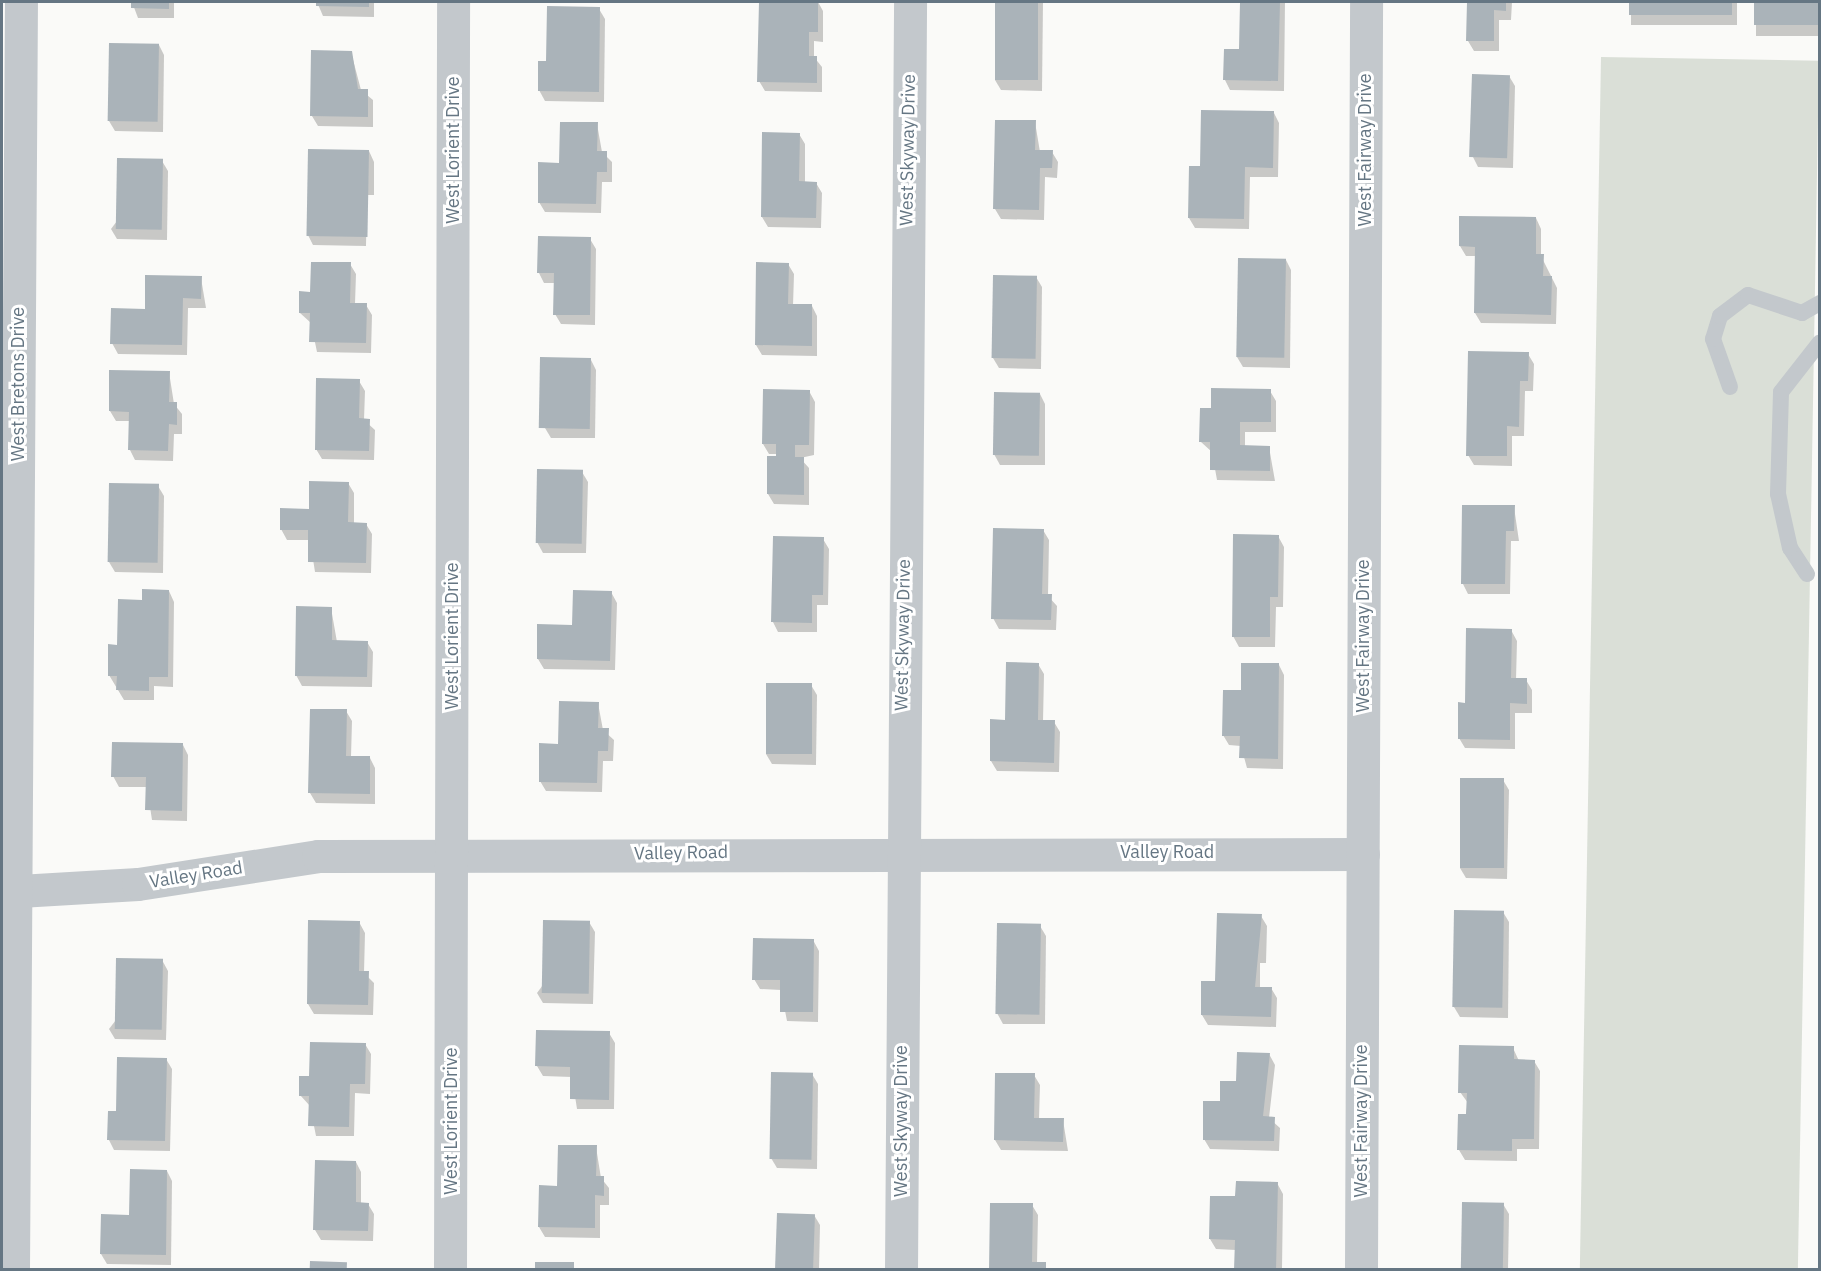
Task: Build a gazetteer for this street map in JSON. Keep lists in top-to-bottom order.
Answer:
{
  "streets": {
    "street": [
      "West Lorient Drive",
      "West Skyway Drive",
      "West Fairway Drive",
      "West Bretons Drive",
      "Valley Road"
    ]
  },
  "crossings": [
    ["West Lorient Drive", "Valley Road"],
    ["West Skyway Drive", "Valley Road"],
    ["West Fairway Drive", "Valley Road"],
    ["West Bretons Drive", "Valley Road"]
  ]
}
